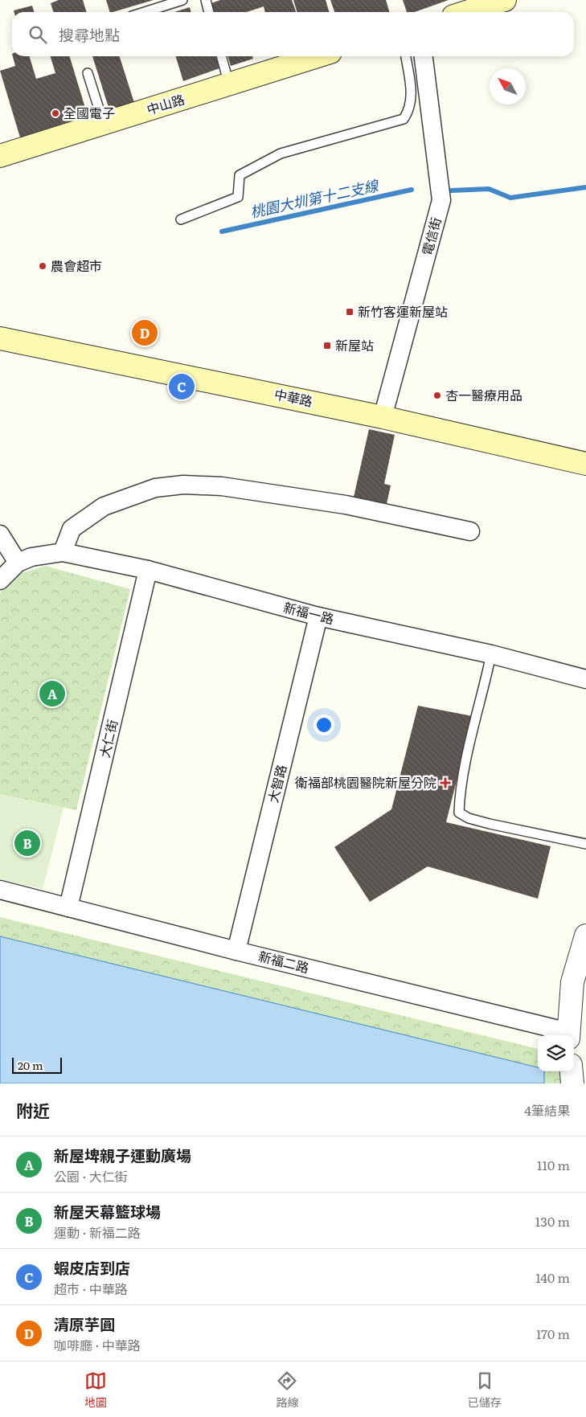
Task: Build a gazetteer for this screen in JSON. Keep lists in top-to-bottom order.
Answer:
{
  "streets": {
    "main road": ["中山路", "中華路"],
    "street": [
      "電信街",
      "新福一路",
      "大仁街",
      "大智路",
      "新福二路"
    ]
  },
  "crossings": [
    ["電信街", "中華路"],
    ["新福一路", "大仁街"],
    ["新福一路", "大智路"],
    ["大仁街", "新福二路"],
    ["大智路", "新福二路"]
  ],
  "water": ["桃園大圳第十二支線"],
  "places": {
    "other": ["全國電子", "農會超市", "杏一醫療用品"],
    "transit": ["新竹客運新屋站", "新屋站"],
    "health": ["衛福部桃園醫院新屋分院"]
  },
  "scale_bar": "20 m",
  "north": "top left",
  "page": {
    "search": "搜尋地點",
    "pins": [
      "D",
      "C",
      "A",
      "B"
    ],
    "scale": "20 m",
    "heading": ["附近", "4筆結果"],
    "list": [
      {
        "mark": "A",
        "name": "新屋埤親子運動廣場",
        "note": "公園 · 大仁街",
        "value": "110 m"
      },
      {
        "mark": "B",
        "name": "新屋天幕籃球場",
        "note": "運動 · 新福二路",
        "value": "130 m"
      },
      {
        "mark": "C",
        "name": "蝦皮店到店",
        "note": "超市 · 中華路",
        "value": "140 m"
      },
      {
        "mark": "D",
        "name": "清原芋圓",
        "note": "咖啡廳 · 中華路",
        "value": "170 m"
      }
    ],
    "nav": ["地圖", "路線", "已儲存"]
  }
}
